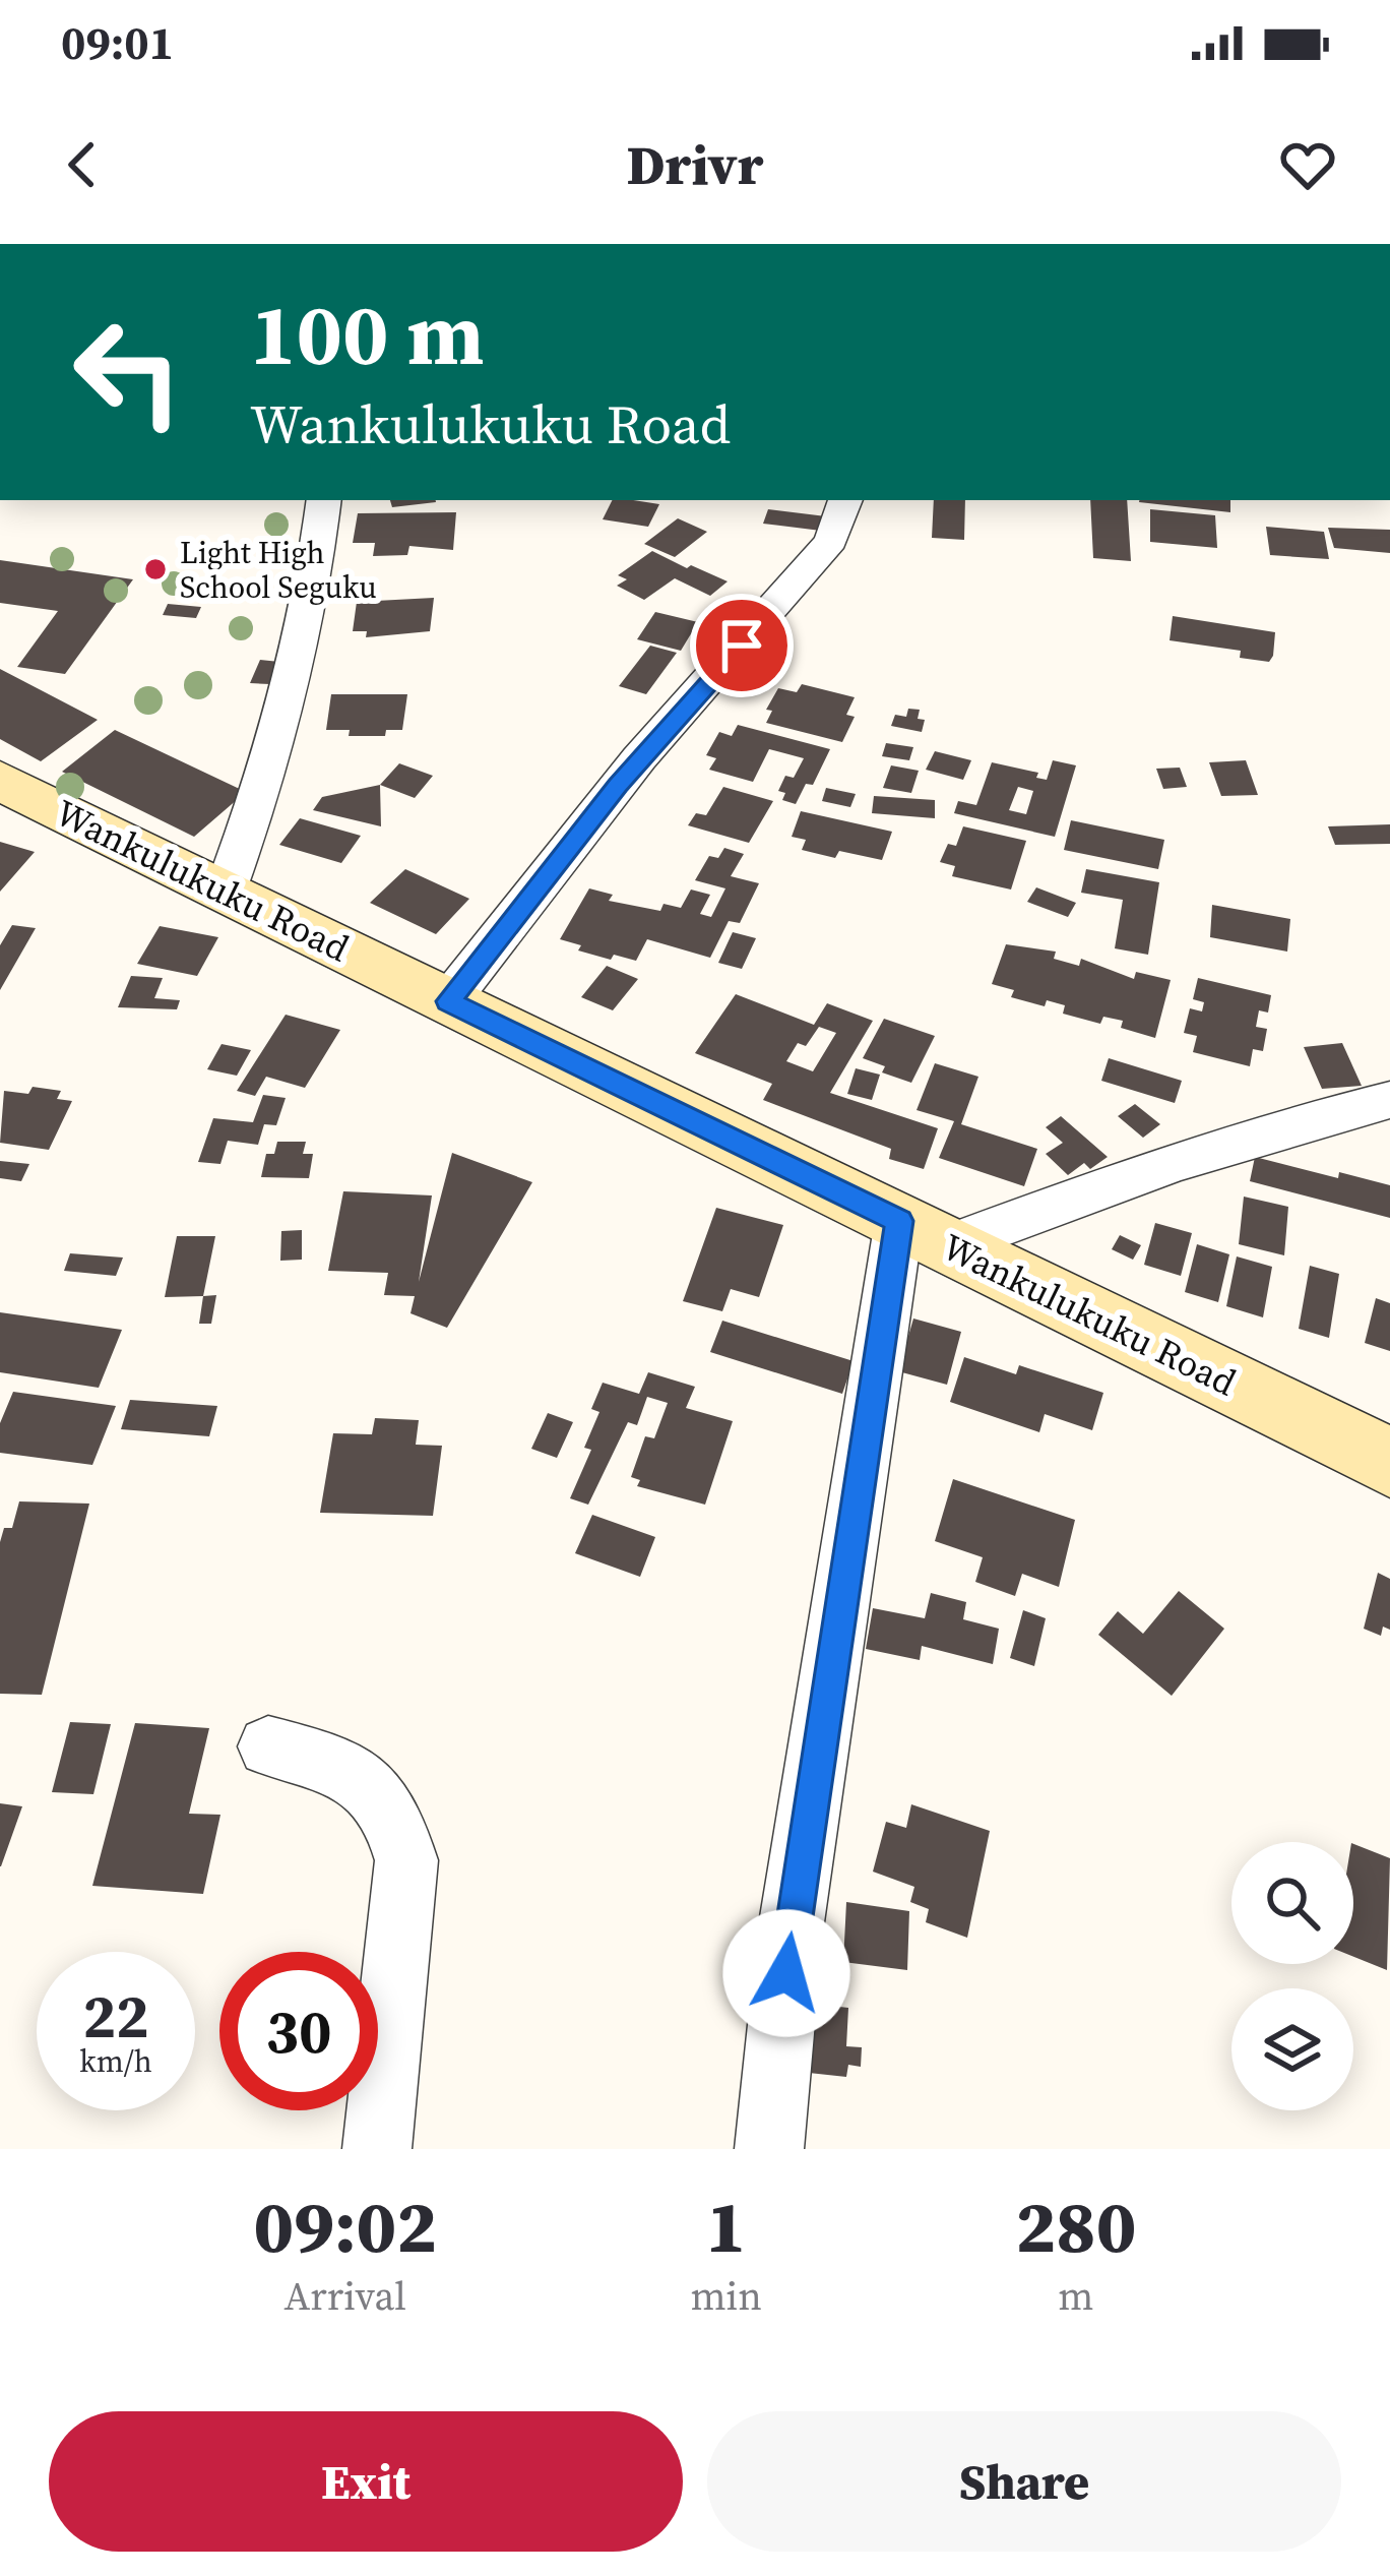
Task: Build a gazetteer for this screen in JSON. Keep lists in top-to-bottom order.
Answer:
{
  "streets": {
    "main road": ["Wankulukuku Road"]
  },
  "places": ["Light High School Seguku"],
  "page": {
    "status": "09:01",
    "header": "Drivr",
    "turn": ["100 m", "Wankulukuku Road"],
    "speed": "22 km/h",
    "limit": "30",
    "eta": [
      "09:02",
      "Arrival",
      "1",
      "min",
      "280",
      "m"
    ],
    "buttons": ["Exit", "Share"]
  }
}
